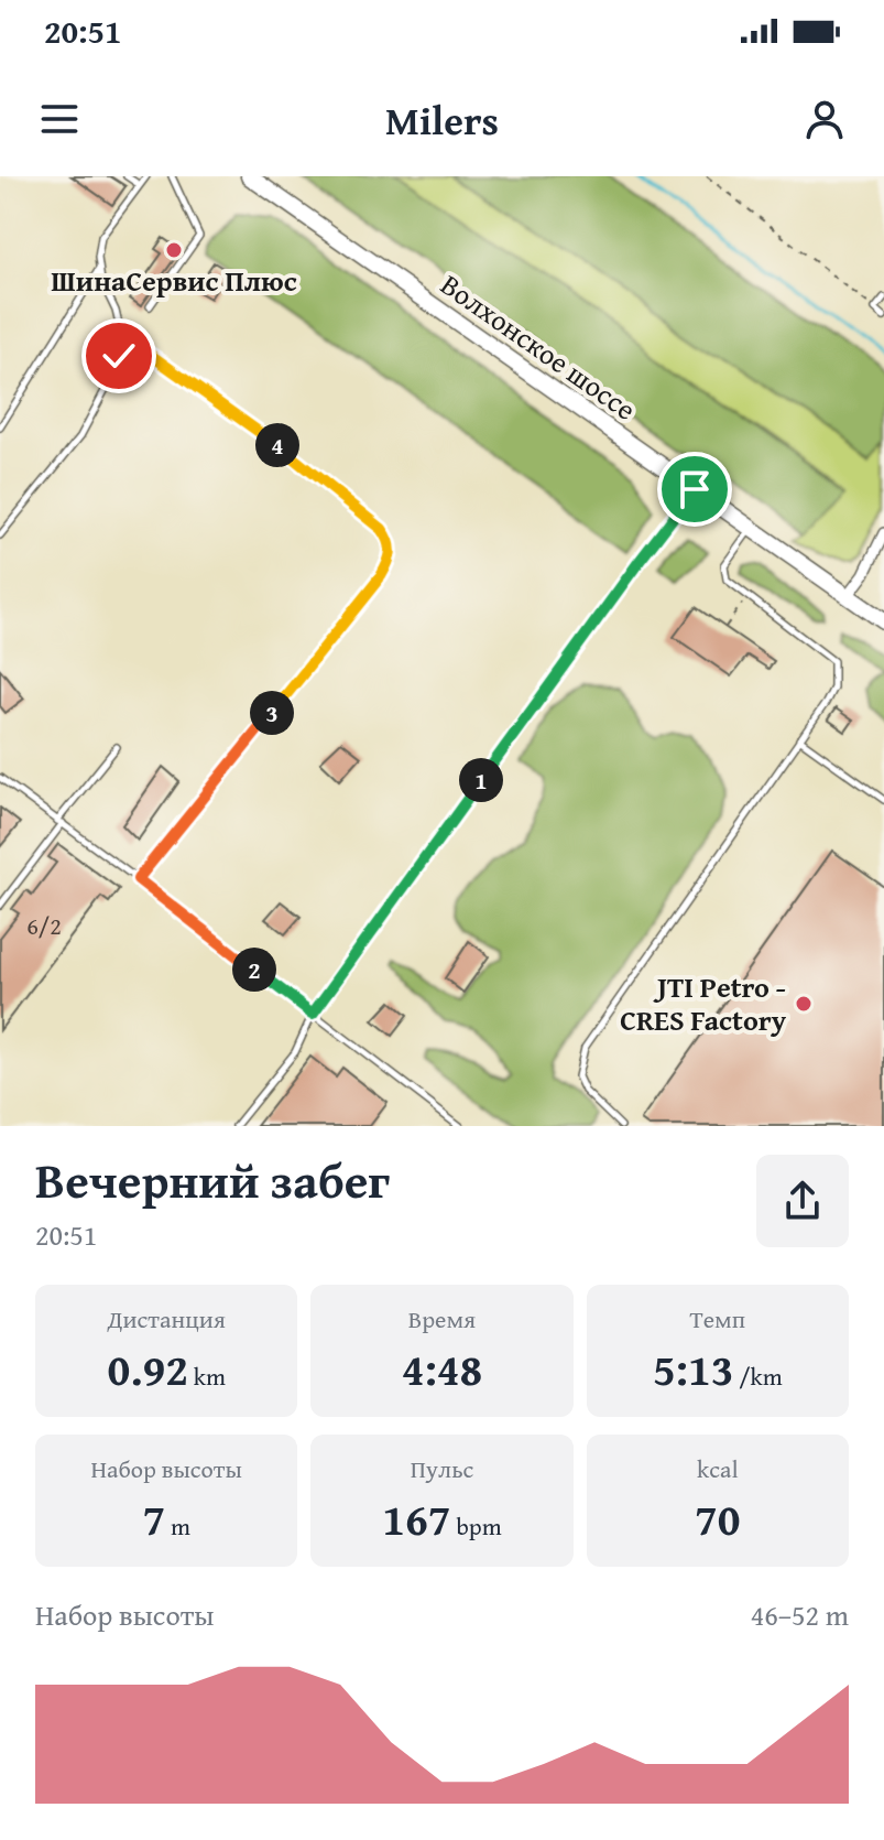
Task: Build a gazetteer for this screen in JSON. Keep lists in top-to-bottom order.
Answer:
{
  "streets": {
    "main road": ["Волхонское шоссе"]
  },
  "places": ["ШинаСервис Плюс", "JTI Petro - CRES Factory"],
  "house_numbers": ["6/2"],
  "page": {
    "status": "20:51",
    "header": "Milers",
    "pins": [
      "4",
      "3",
      "1",
      "2"
    ],
    "heading": ["Вечерний забег", "20:51"],
    "stats": [
      ["Дистанция", "0.92 km"],
      ["Время", "4:48"],
      ["Темп", "5:13 /km"],
      ["Набор высоты", "7 m"],
      ["Пульс", "167 bpm"],
      ["kcal", "70"]
    ],
    "chart": ["Набор высоты", "46–52 m"]
  }
}
